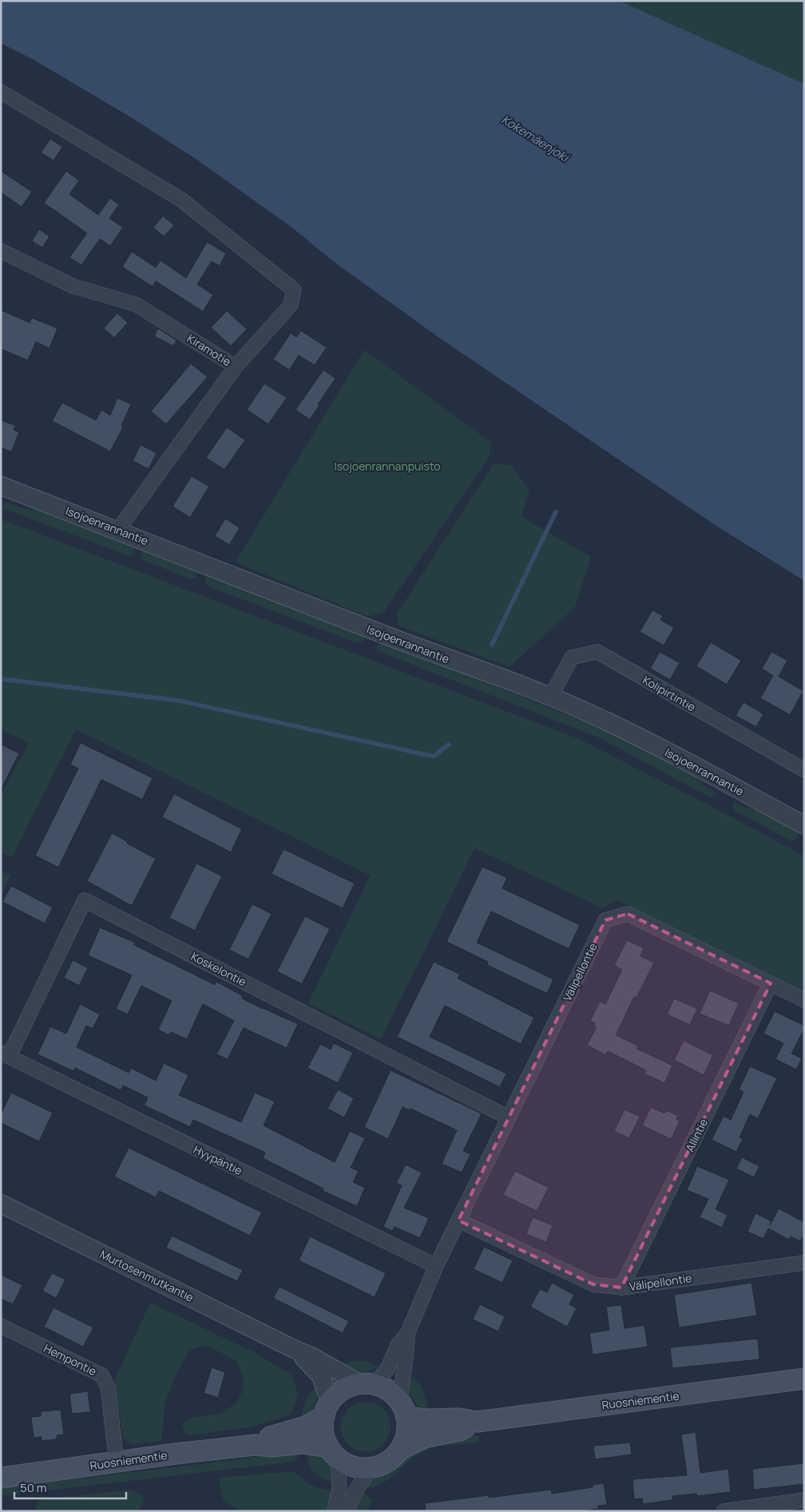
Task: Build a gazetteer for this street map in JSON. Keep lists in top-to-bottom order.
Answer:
{
  "streets": {
    "main road": ["Ruosniementie"],
    "street": [
      "Kiramotie",
      "Isojoenrannantie",
      "Kolipirtintie",
      "Koskelontie",
      "Välipellontie",
      "Allintie",
      "Hyypäntie",
      "Murtosenmutkantie",
      "Hempontie"
    ]
  },
  "crossings": [
    ["Kiramotie", "Isojoenrannantie"],
    ["Isojoenrannantie", "Kolipirtintie"],
    ["Koskelontie", "Välipellontie"],
    ["Koskelontie", "Hyypäntie"],
    ["Välipellontie", "Allintie"],
    ["Välipellontie", "Hyypäntie"],
    ["Välipellontie", "Murtosenmutkantie"],
    ["Välipellontie", "Ruosniementie"],
    ["Murtosenmutkantie", "Ruosniementie"],
    ["Hempontie", "Ruosniementie"]
  ],
  "water": ["Kokemäenjoki"],
  "parks": ["Isojoenrannanpuisto"],
  "scale_bar": "50 m"
}
